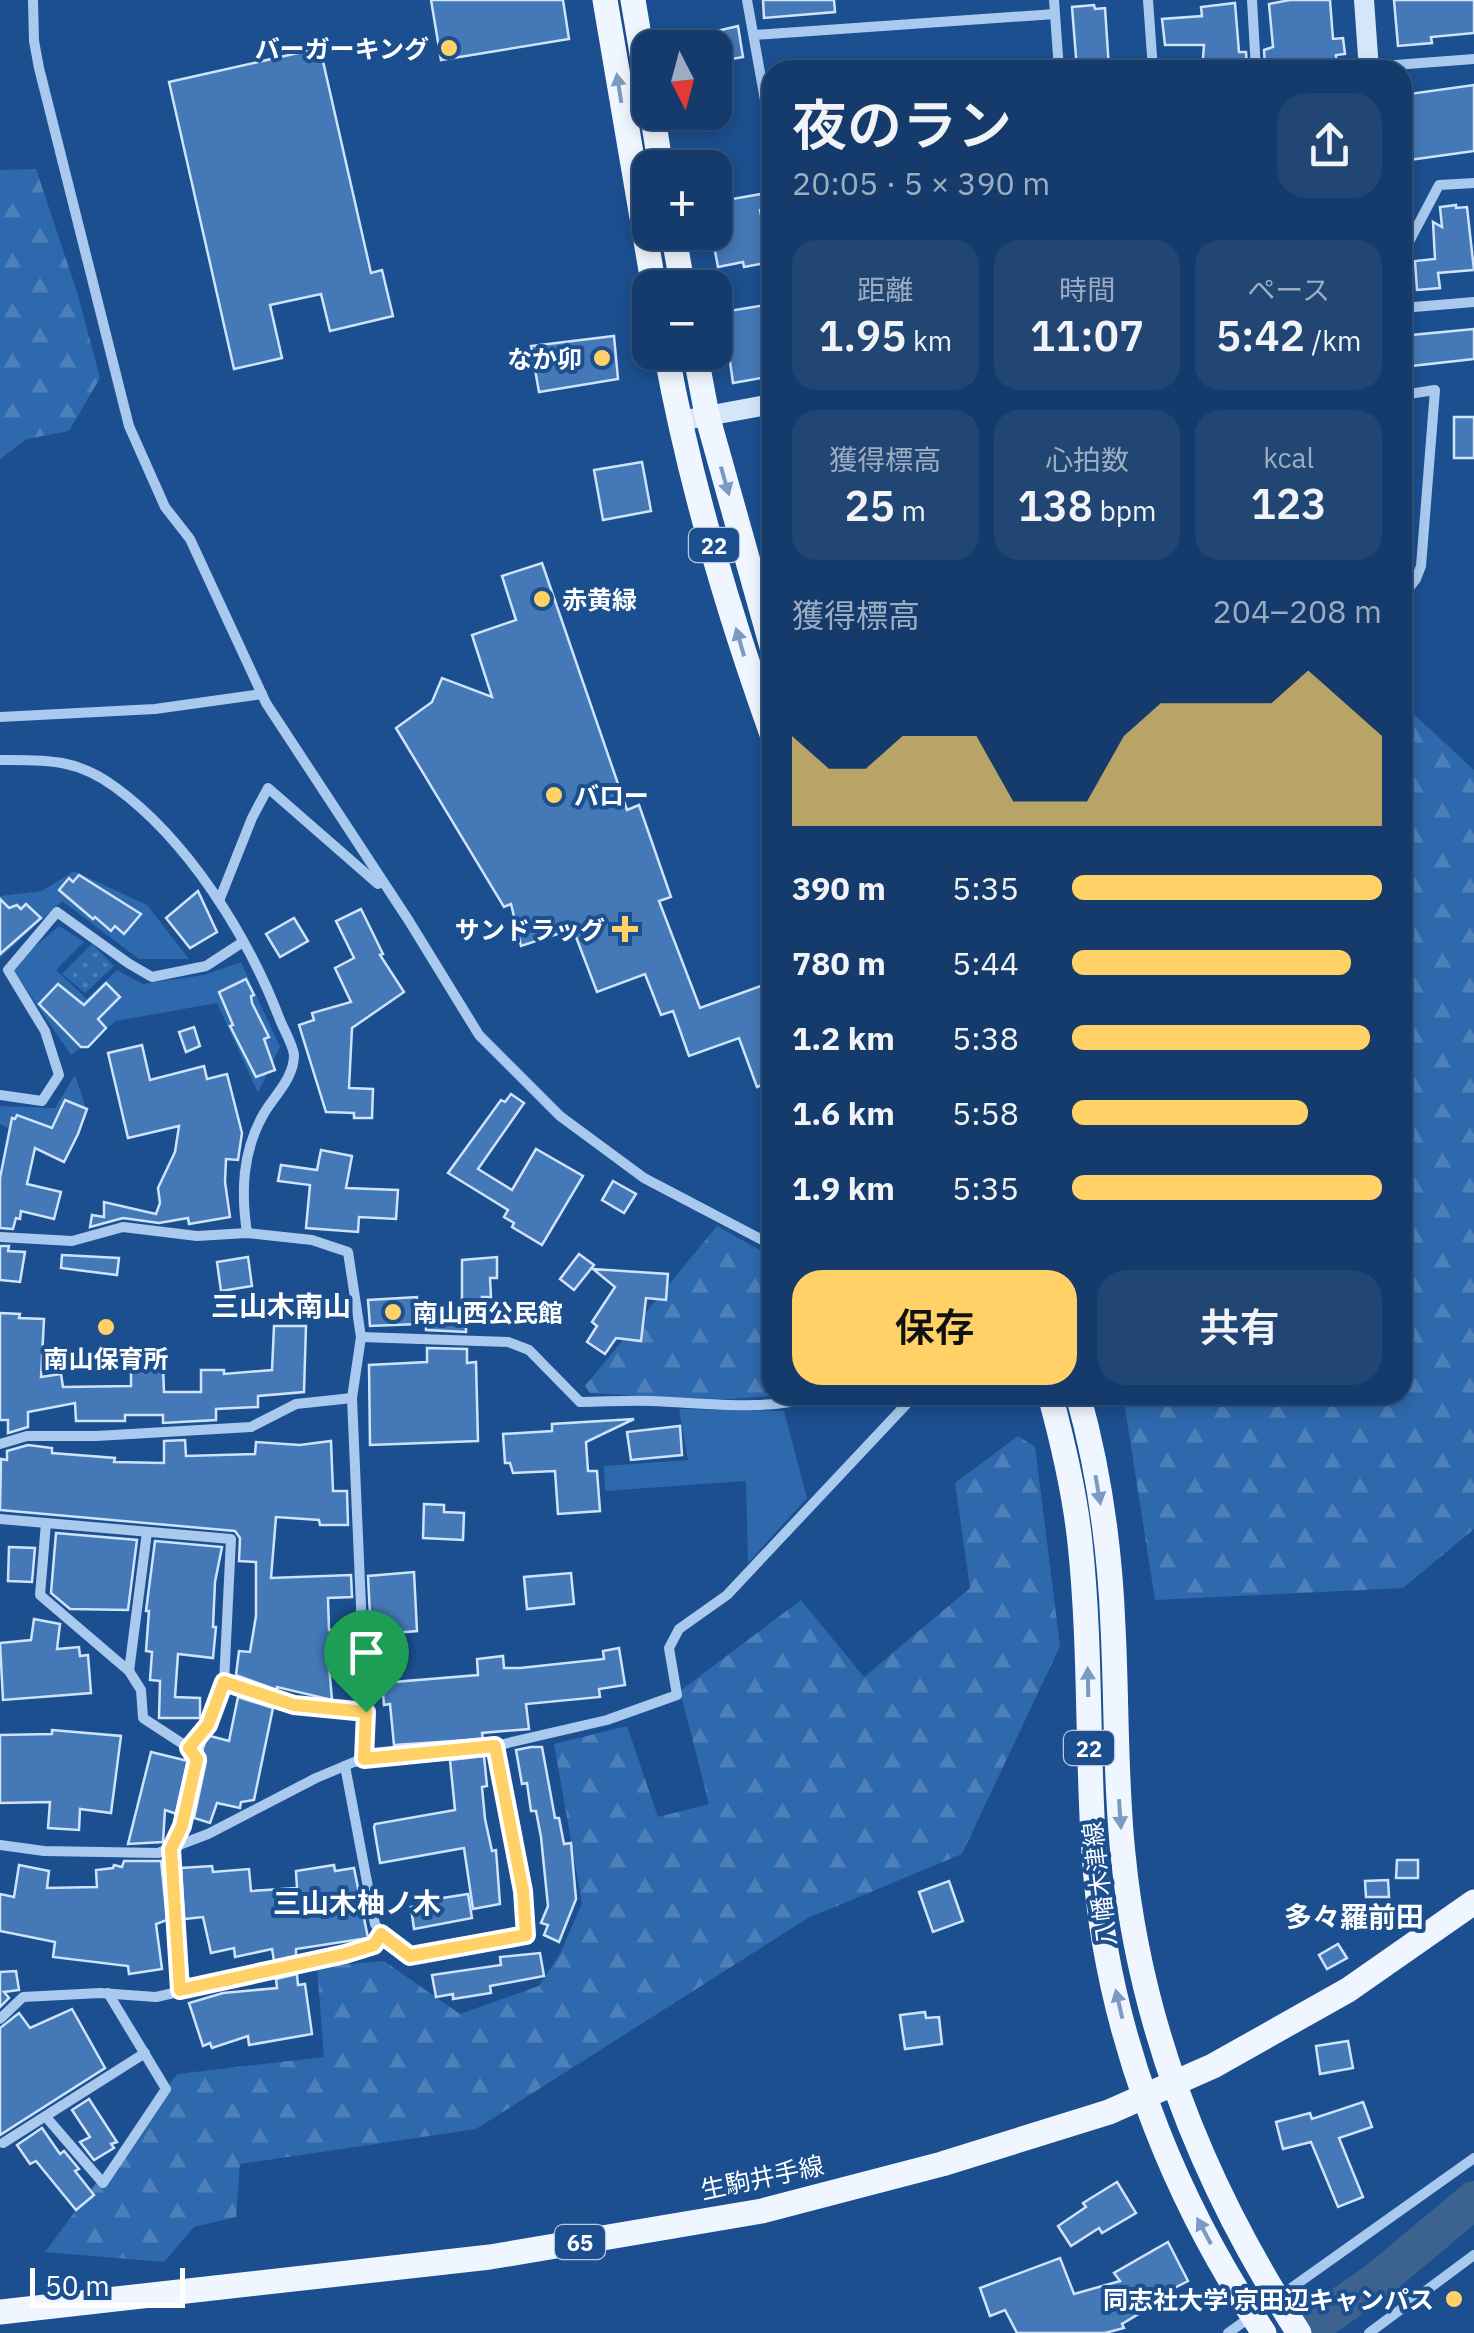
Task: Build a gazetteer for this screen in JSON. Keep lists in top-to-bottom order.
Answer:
{
  "streets": {
    "main road": [
      "22",
      "八幡木津線",
      "生駒井手線",
      "65"
    ]
  },
  "crossings": [
    ["八幡木津線", "生駒井手線"]
  ],
  "districts": ["三山木南山", "三山木柚ノ木", "多々羅前田"],
  "places": {
    "other": [
      "バーガーキング",
      "なか卯",
      "赤黄緑",
      "バロー",
      "南山西公民館",
      "南山保育所",
      "同志社大学 京田辺キャンパス"
    ],
    "health": ["サンドラッグ"]
  },
  "scale_bar": "50 m",
  "north": "bottom",
  "page": {
    "map_buttons": ["+", "−"],
    "heading": ["夜のラン", "20:05 · 5 × 390 m"],
    "stats": [
      ["距離", "1.95 km"],
      ["時間", "11:07"],
      ["ペース", "5:42 /km"],
      ["獲得標高", "25 m"],
      ["心拍数", "138 bpm"],
      ["kcal", "123"]
    ],
    "chart": ["獲得標高", "204–208 m"],
    "list": [
      {
        "name": "390 m",
        "note": "5:35"
      },
      {
        "name": "780 m",
        "note": "5:44"
      },
      {
        "name": "1.2 km",
        "note": "5:38"
      },
      {
        "name": "1.6 km",
        "note": "5:58"
      },
      {
        "name": "1.9 km",
        "note": "5:35"
      }
    ],
    "buttons": ["保存", "共有"],
    "scale": "50 m"
  }
}
